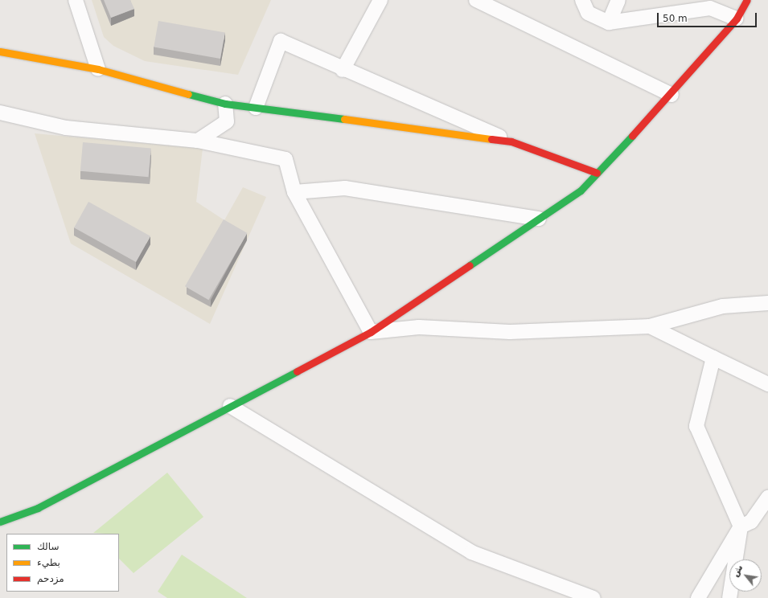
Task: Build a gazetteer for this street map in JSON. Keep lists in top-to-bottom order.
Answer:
{
  "legend": ["سالك", "بطيء", "مزدحم"],
  "scale_bar": "50 m",
  "north": "top left"
}
